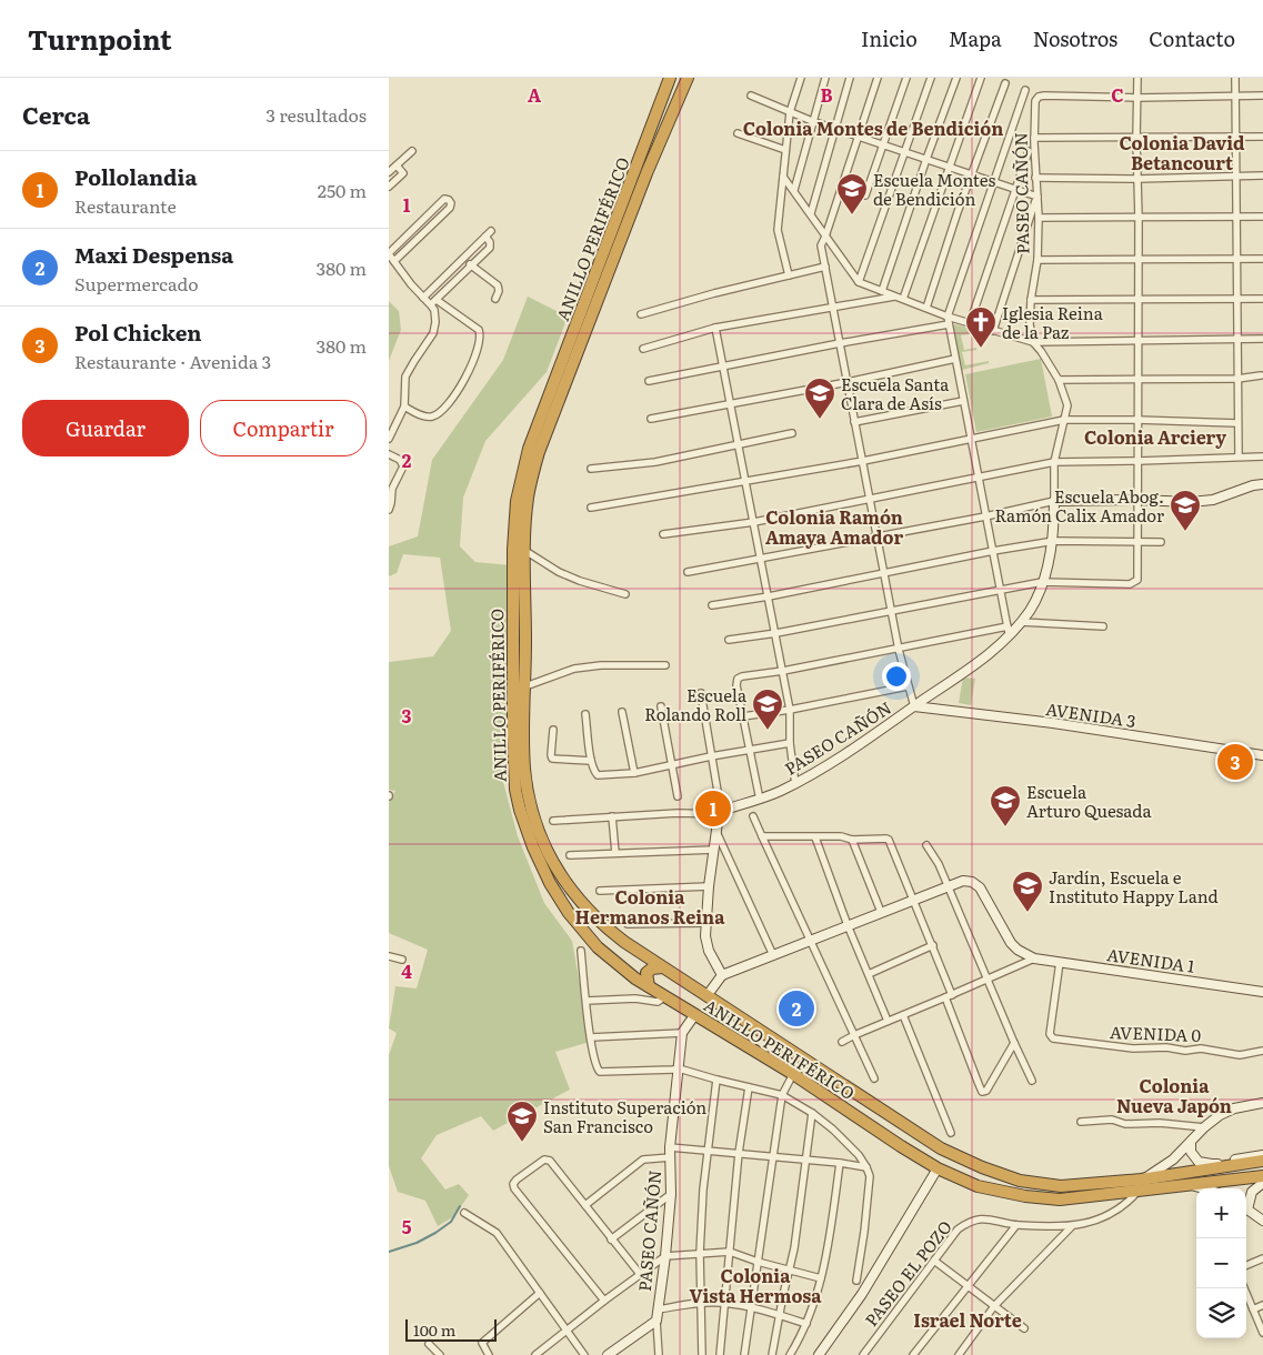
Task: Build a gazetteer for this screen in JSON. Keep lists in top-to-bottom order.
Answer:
{
  "streets": {
    "highway": ["ANILLO PERIFÉRICO"],
    "street": [
      "PASEO CAÑÓN",
      "AVENIDA 3",
      "AVENIDA 1",
      "AVENIDA 0",
      "PASEO EL POZO"
    ]
  },
  "crossings": [
    ["PASEO CAÑÓN", "ANILLO PERIFÉRICO"],
    ["PASEO CAÑÓN", "AVENIDA 3"],
    ["ANILLO PERIFÉRICO", "PASEO EL POZO"],
    ["AVENIDA 1", "AVENIDA 0"]
  ],
  "districts": [
    "Colonia Montes de Bendición",
    "Colonia David Betancourt",
    "Colonia Arciery",
    "Colonia Ramón Amaya Amador",
    "Colonia Hermanos Reina",
    "Colonia Nueva Japón",
    "Colonia Vista Hermosa",
    "Israel Norte"
  ],
  "places": {
    "school or university": [
      "Escuela Montes de Bendición",
      "Escuela Santa Clara de Asís",
      "Escuela Abog. Ramón Calix Amador",
      "Escuela Rolando Roll",
      "Escuela Arturo Quesada",
      "Jardín, Escuela e Instituto Happy Land",
      "Instituto Superación San Francisco"
    ],
    "church": ["Iglesia Reina de la Paz"]
  },
  "scale_bar": "100 m",
  "page": {
    "header": "Turnpoint",
    "nav": [
      "Inicio",
      "Mapa",
      "Nosotros",
      "Contacto"
    ],
    "heading": ["Cerca", "3 resultados"],
    "list": [
      {
        "mark": "1",
        "name": "Pollolandia",
        "note": "Restaurante",
        "value": "250 m"
      },
      {
        "mark": "2",
        "name": "Maxi Despensa",
        "note": "Supermercado",
        "value": "380 m"
      },
      {
        "mark": "3",
        "name": "Pol Chicken",
        "note": "Restaurante · Avenida 3",
        "value": "380 m"
      }
    ],
    "buttons": ["Guardar", "Compartir"],
    "pins": ["3", "1", "2"],
    "map_buttons": ["+", "−"],
    "scale": "100 m"
  },
  "grid": {
    "columns": ["A", "B", "C"],
    "rows": [
      "1",
      "2",
      "3",
      "4",
      "5"
    ]
  }
}
